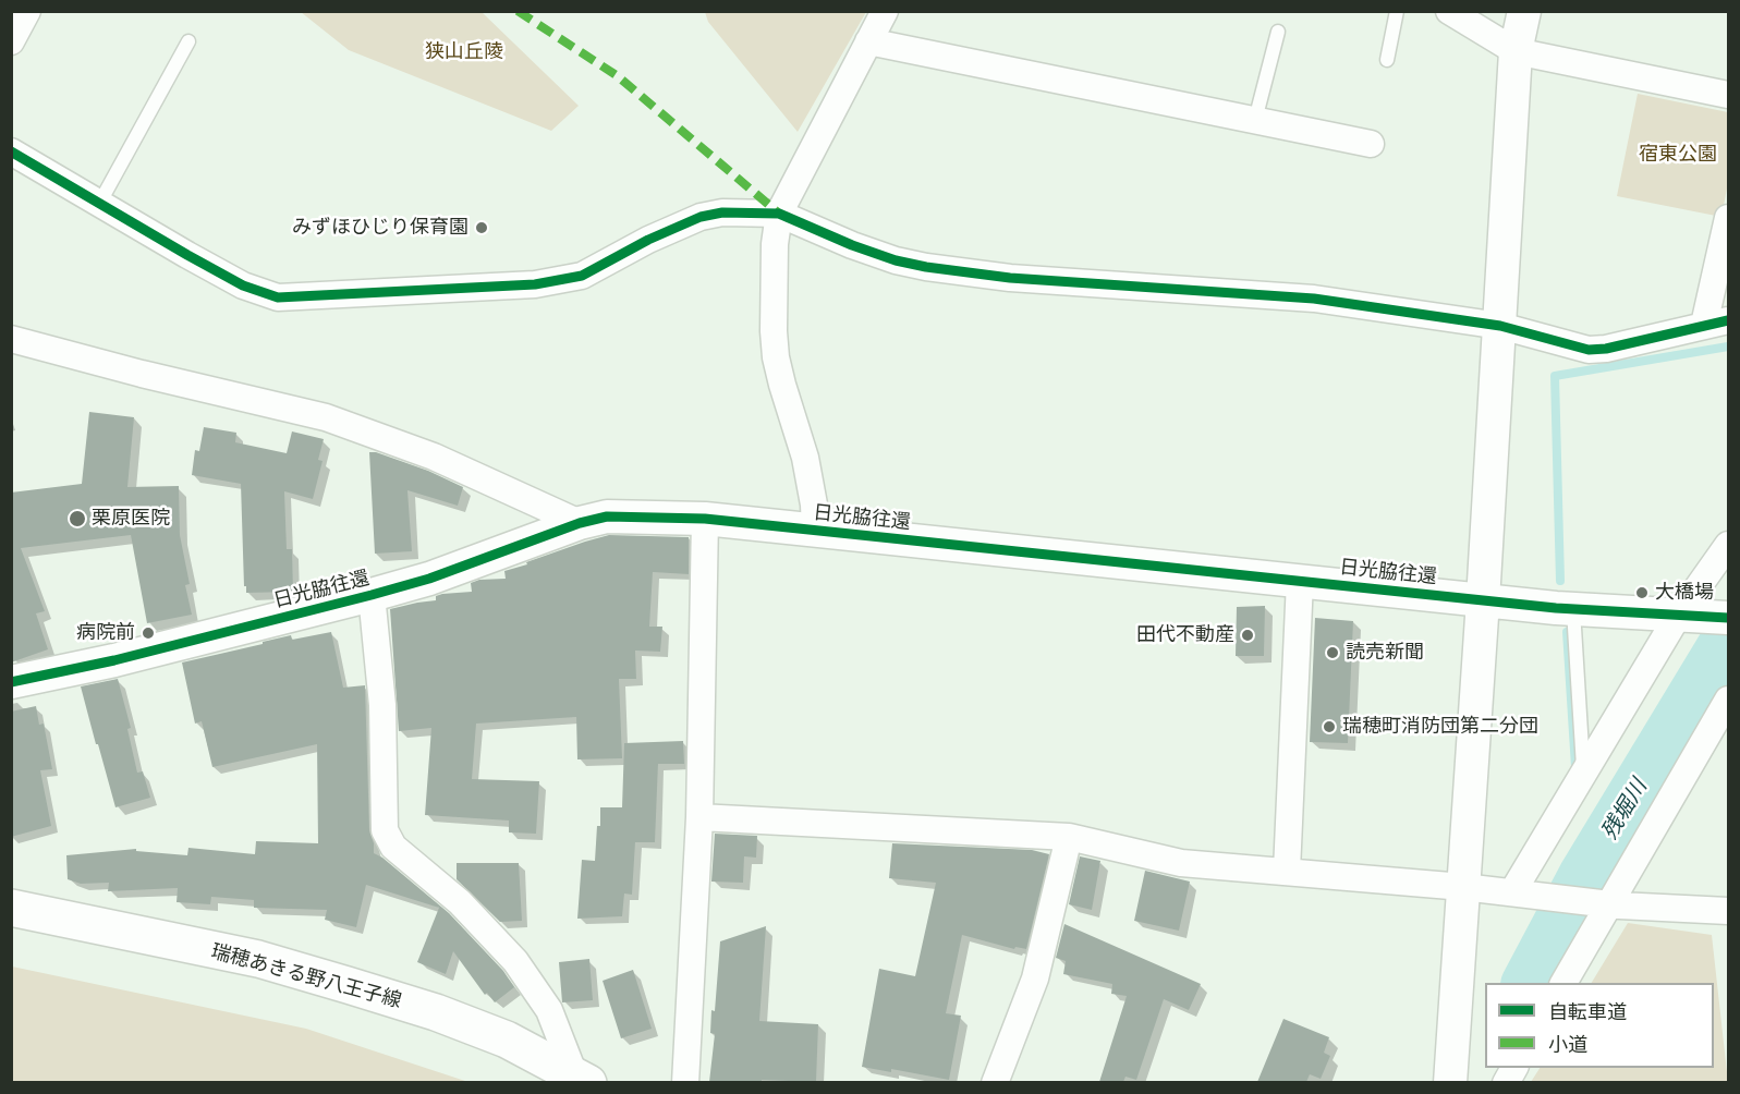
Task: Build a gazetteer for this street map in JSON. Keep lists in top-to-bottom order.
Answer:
{
  "streets": {
    "main road": ["瑞穂あきる野八王子線"],
    "street": ["日光脇往還"]
  },
  "water": ["残堀川"],
  "parks": ["狭山丘陵", "宿東公園"],
  "places": [
    "みずほひじり保育園",
    "栗原医院",
    "大橋場",
    "病院前",
    "田代不動産",
    "読売新聞",
    "瑞穂町消防団第二分団"
  ],
  "legend": ["自転車道", "小道"]
}
